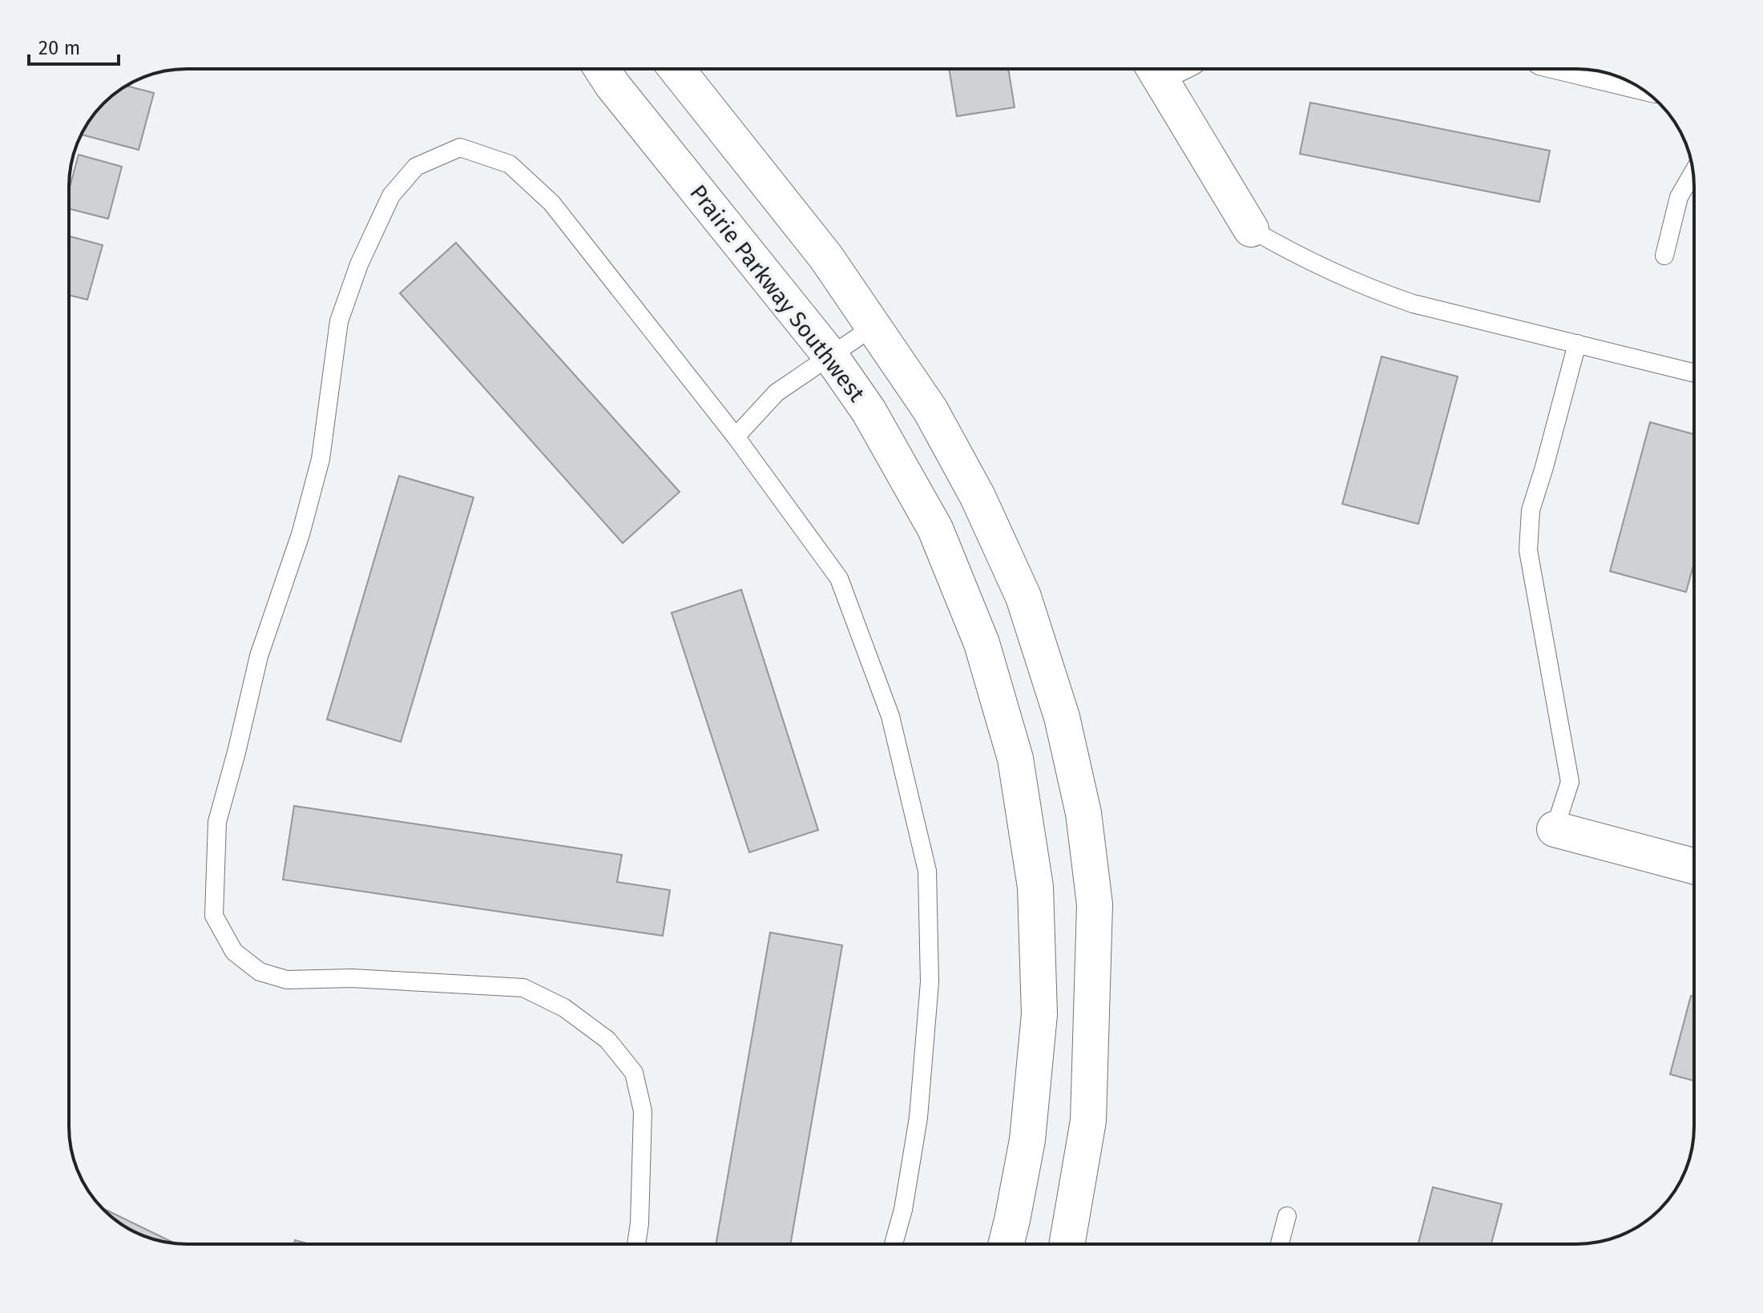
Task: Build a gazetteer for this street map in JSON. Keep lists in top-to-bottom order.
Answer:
{
  "streets": {
    "street": ["Prairie Parkway Southwest"]
  },
  "scale_bar": "20 m"
}
